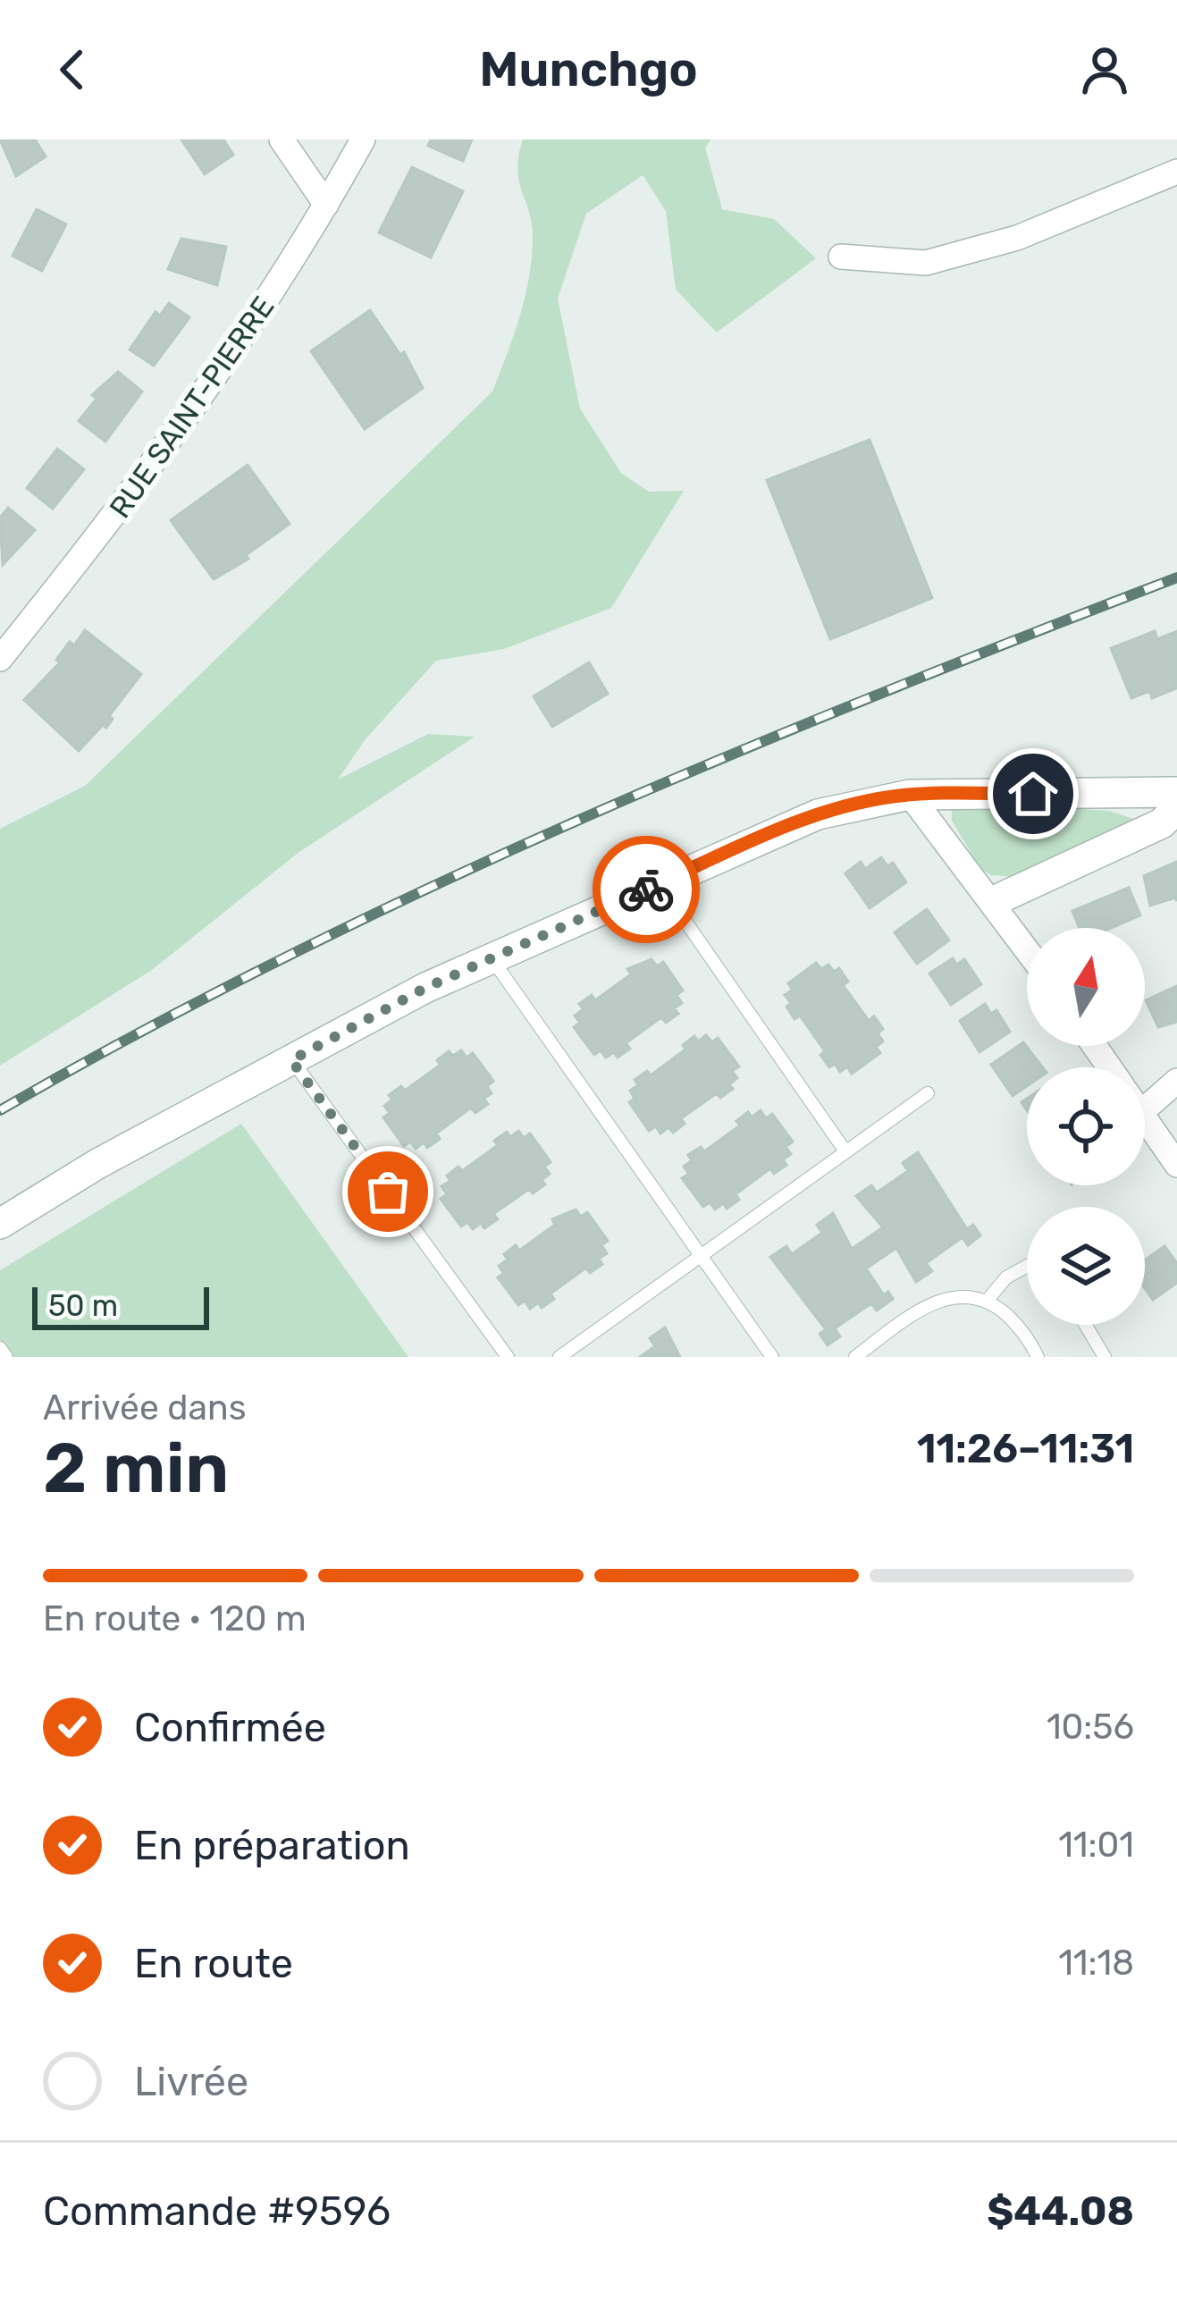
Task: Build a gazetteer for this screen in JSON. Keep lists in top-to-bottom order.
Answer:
{
  "streets": {
    "street": ["RUE SAINT-PIERRE"]
  },
  "scale_bar": "50 m",
  "north": "top",
  "page": {
    "header": "Munchgo",
    "scale": "50 m",
    "heading": ["2 min", "Arrivée dans", "11:26–11:31"],
    "panel": ["Commande #9596", "$44.08"],
    "bar": "En route · 120 m",
    "list": [
      ["Confirmée", "10:56"],
      ["En préparation", "11:01"],
      ["En route", "11:18"],
      "Livrée"
    ]
  }
}
